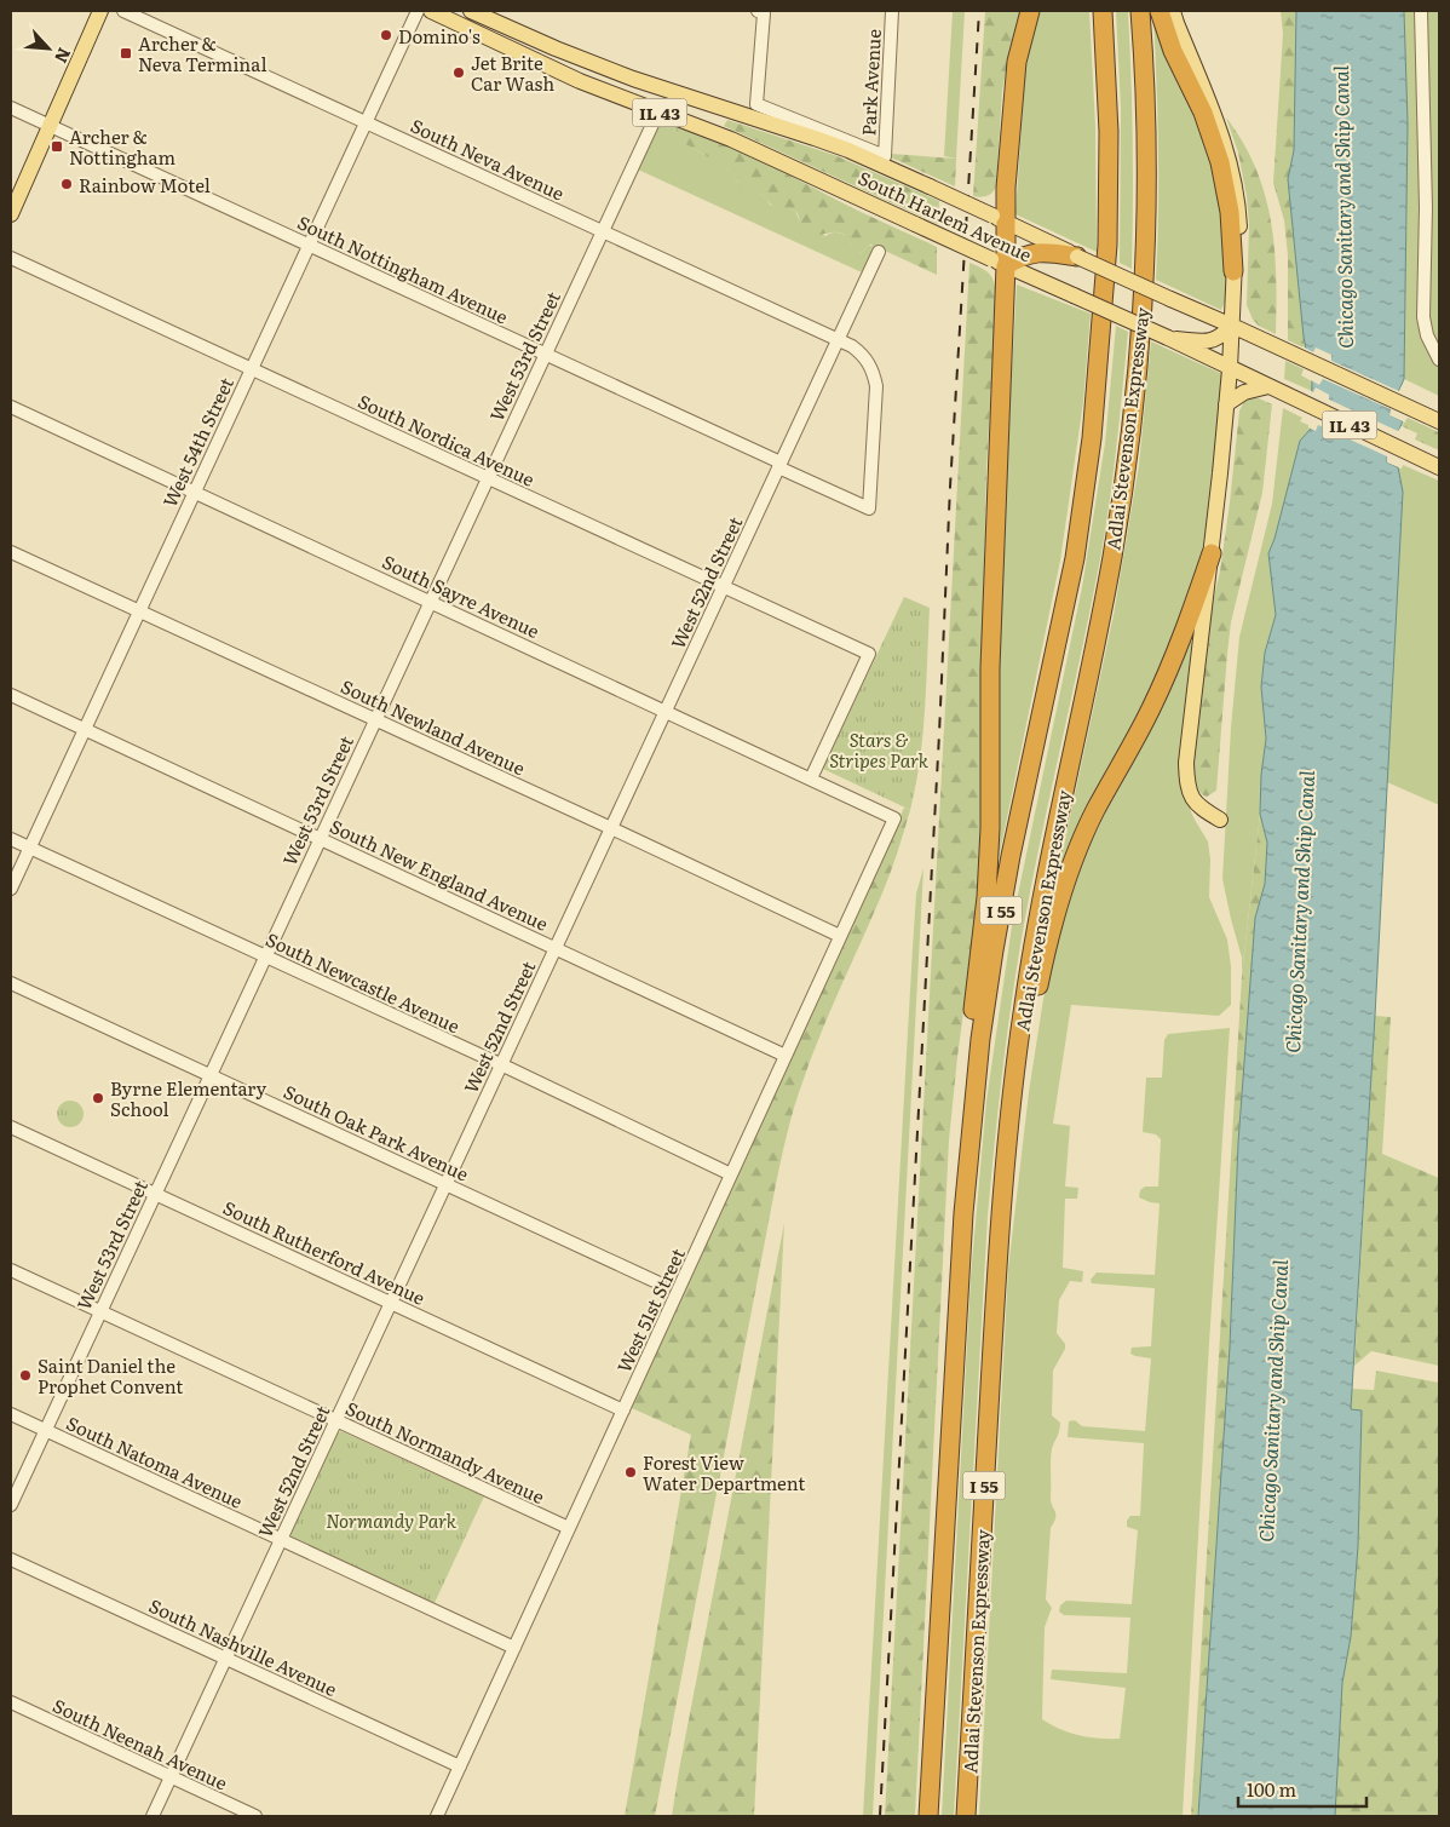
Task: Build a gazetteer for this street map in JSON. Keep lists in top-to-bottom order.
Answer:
{
  "streets": {
    "highway": ["Adlai Stevenson Expressway", "I 55"],
    "main road": ["IL 43", "South Harlem Avenue"],
    "street": [
      "Park Avenue",
      "South Neva Avenue",
      "South Nottingham Avenue",
      "West 53rd Street",
      "South Nordica Avenue",
      "West 54th Street",
      "West 52nd Street",
      "South Sayre Avenue",
      "South Newland Avenue",
      "South New England Avenue",
      "South Newcastle Avenue",
      "South Oak Park Avenue",
      "South Rutherford Avenue",
      "West 51st Street",
      "South Normandy Avenue",
      "South Natoma Avenue",
      "South Nashville Avenue",
      "South Neenah Avenue"
    ]
  },
  "crossings": [
    ["South Neva Avenue", "South Nottingham Avenue"],
    ["South Neva Avenue", "West 53rd Street"],
    ["South Neva Avenue", "West 54th Street"],
    ["South Neva Avenue", "West 52nd Street"],
    ["South Harlem Avenue", "West 53rd Street"],
    ["South Nottingham Avenue", "West 53rd Street"],
    ["South Nottingham Avenue", "West 54th Street"],
    ["South Nottingham Avenue", "West 52nd Street"],
    ["West 53rd Street", "South Nordica Avenue"],
    ["West 53rd Street", "South Sayre Avenue"],
    ["West 53rd Street", "South Newland Avenue"],
    ["West 53rd Street", "South New England Avenue"],
    ["West 53rd Street", "South Newcastle Avenue"],
    ["West 53rd Street", "South Oak Park Avenue"],
    ["West 53rd Street", "South Rutherford Avenue"],
    ["West 53rd Street", "South Normandy Avenue"],
    ["West 53rd Street", "South Natoma Avenue"],
    ["South Nordica Avenue", "West 54th Street"],
    ["South Nordica Avenue", "West 52nd Street"],
    ["South Nordica Avenue", "South Sayre Avenue"],
    ["West 54th Street", "South Sayre Avenue"],
    ["West 54th Street", "South Newland Avenue"],
    ["West 54th Street", "South New England Avenue"],
    ["West 54th Street", "South Newcastle Avenue"],
    ["West 52nd Street", "South Sayre Avenue"],
    ["West 52nd Street", "South Newland Avenue"],
    ["West 52nd Street", "South New England Avenue"],
    ["West 52nd Street", "South Newcastle Avenue"],
    ["West 52nd Street", "South Oak Park Avenue"],
    ["West 52nd Street", "South Rutherford Avenue"],
    ["West 52nd Street", "South Normandy Avenue"],
    ["West 52nd Street", "South Natoma Avenue"],
    ["West 52nd Street", "South Nashville Avenue"],
    ["West 52nd Street", "South Neenah Avenue"],
    ["South Sayre Avenue", "West 51st Street"],
    ["South Newland Avenue", "West 51st Street"],
    ["South New England Avenue", "West 51st Street"],
    ["South Newcastle Avenue", "West 51st Street"],
    ["South Rutherford Avenue", "West 51st Street"],
    ["West 51st Street", "South Normandy Avenue"],
    ["West 51st Street", "South Natoma Avenue"],
    ["West 51st Street", "South Nashville Avenue"]
  ],
  "water": ["Chicago Sanitary and Ship Canal"],
  "parks": ["Stars & Stripes Park", "Normandy Park"],
  "places": {
    "other": [
      "Domino's",
      "Jet Brite Car Wash",
      "Rainbow Motel",
      "Byrne Elementary School",
      "Saint Daniel the Prophet Convent",
      "Forest View Water Department"
    ],
    "transit": ["Archer & Neva Terminal", "Archer & Nottingham"]
  },
  "scale_bar": "100 m",
  "north": "bottom right"
}
